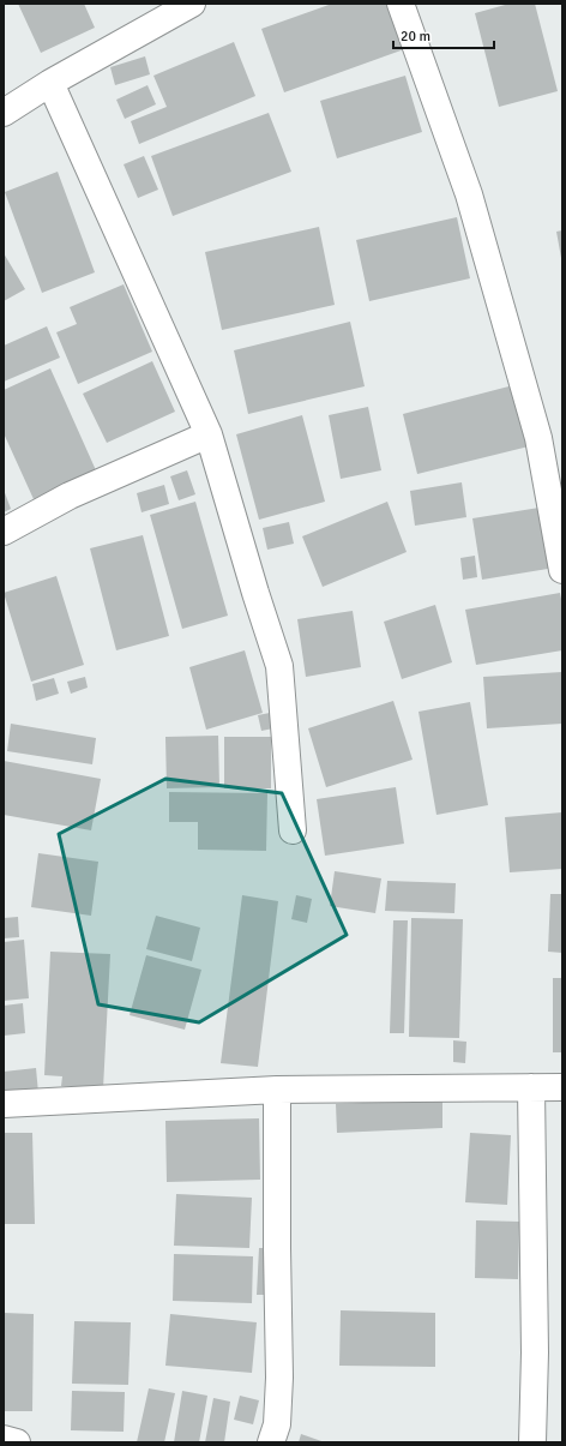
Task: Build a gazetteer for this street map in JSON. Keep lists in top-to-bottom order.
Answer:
{
  "scale_bar": "20 m"
}
